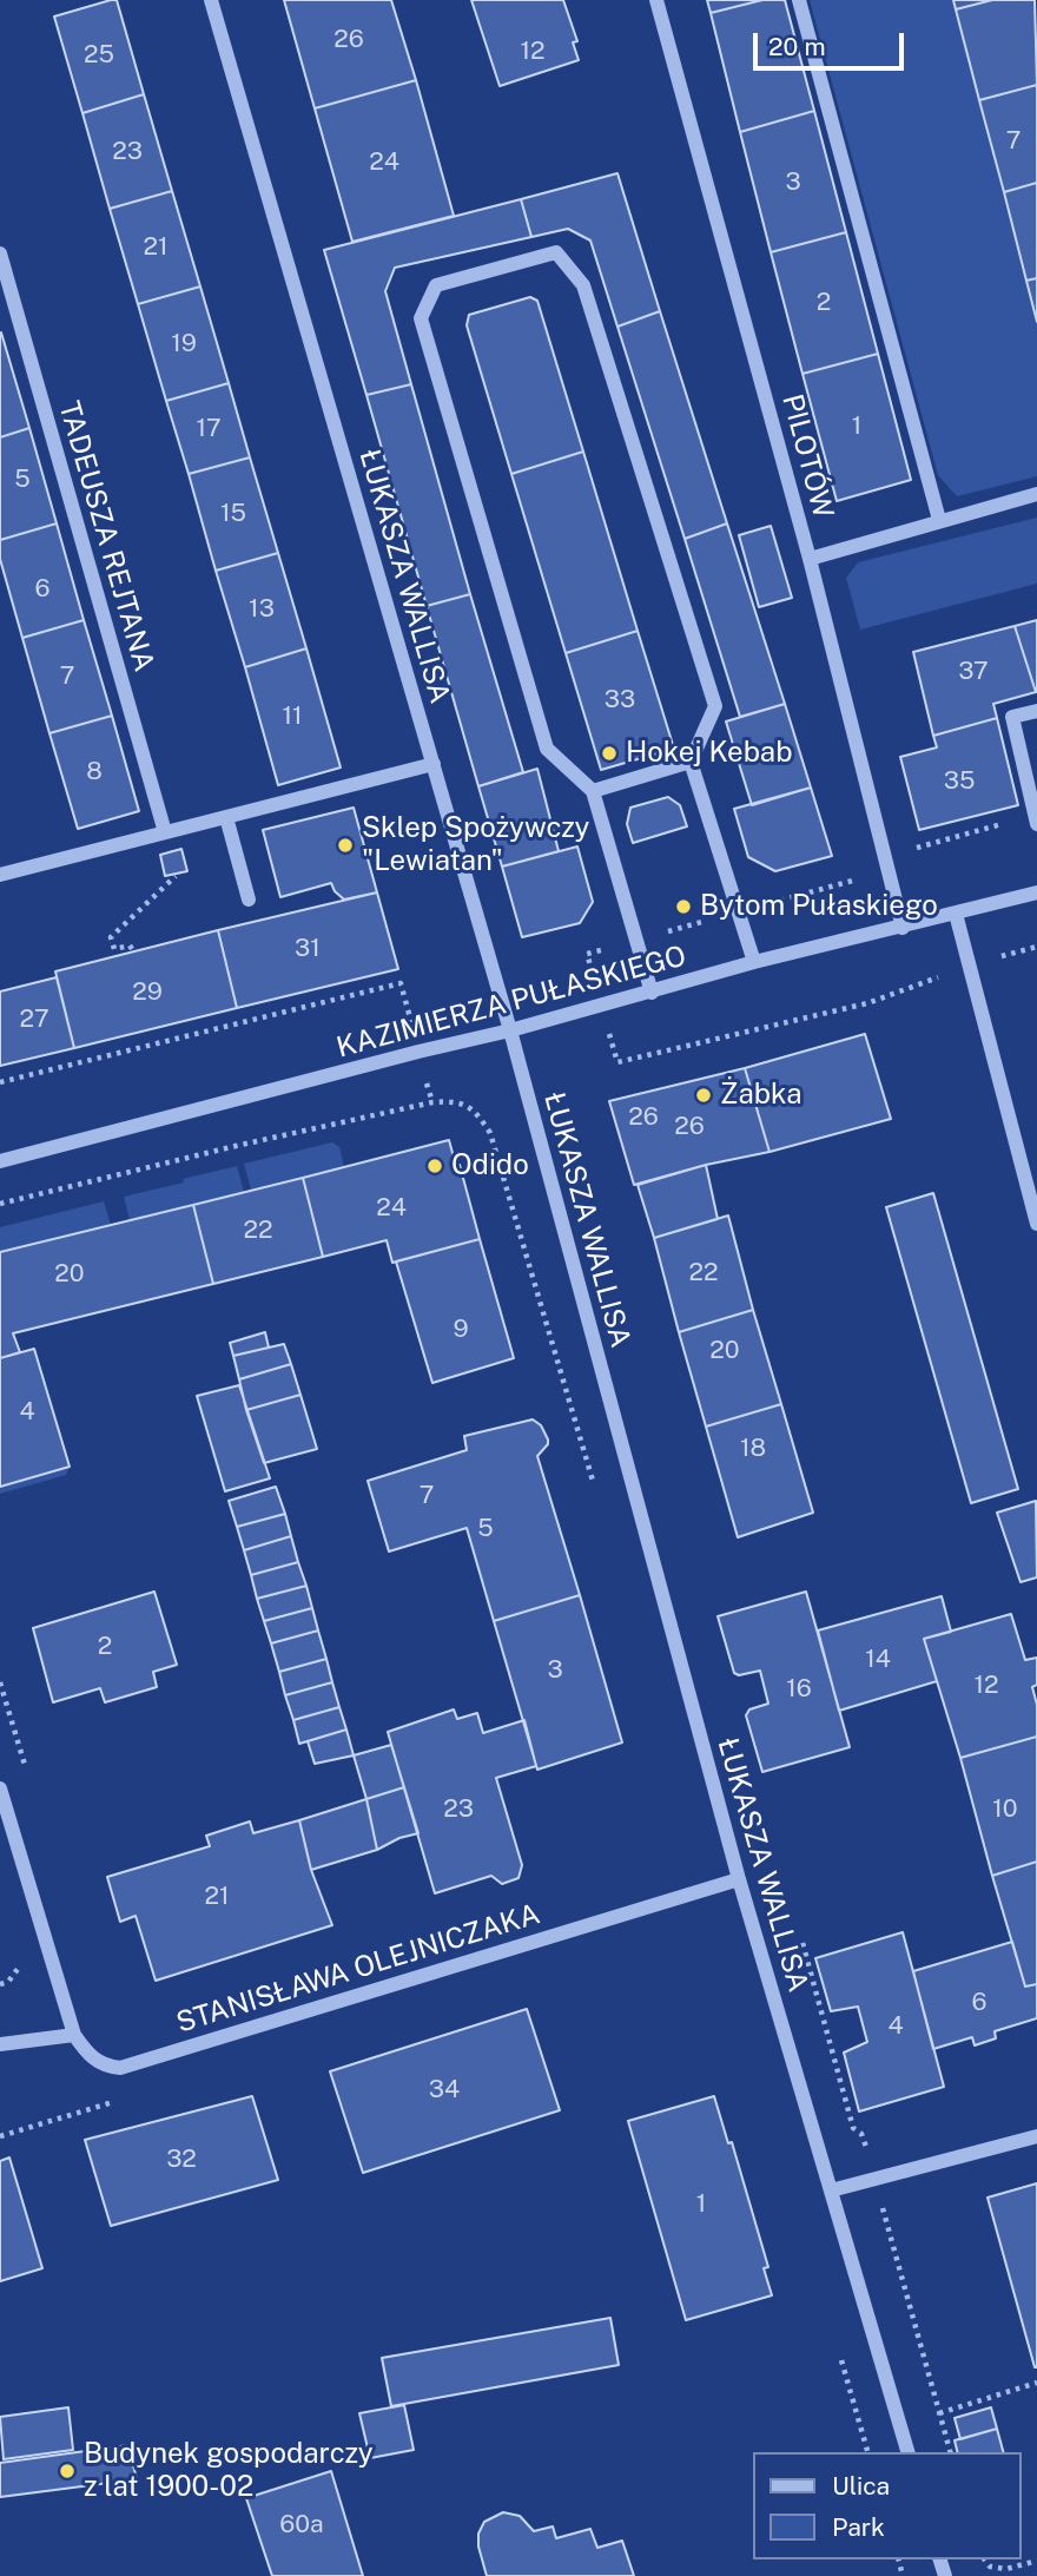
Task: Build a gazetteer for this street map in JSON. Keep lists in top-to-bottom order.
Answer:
{
  "streets": {
    "street": [
      "PILOTÓW",
      "TADEUSZA REJTANA",
      "ŁUKASZA WALLISA",
      "KAZIMIERZA PUŁASKIEGO",
      "STANISŁAWA OLEJNICZAKA"
    ]
  },
  "crossings": [
    ["PILOTÓW", "KAZIMIERZA PUŁASKIEGO"],
    ["ŁUKASZA WALLISA", "KAZIMIERZA PUŁASKIEGO"],
    ["ŁUKASZA WALLISA", "STANISŁAWA OLEJNICZAKA"]
  ],
  "places": [
    "Hokej Kebab",
    "Sklep Spożywczy \"Lewiatan\"",
    "Bytom Pułaskiego",
    "Żabka",
    "Odido",
    "Budynek gospodarczy z lat 1900-02"
  ],
  "house_numbers": [
    "26",
    "12",
    "25",
    "7",
    "23",
    "24",
    "3",
    "21",
    "2",
    "19",
    "1",
    "17",
    "5",
    "15",
    "6",
    "13",
    "37",
    "7",
    "33",
    "11",
    "8",
    "35",
    "31",
    "29",
    "27",
    "26",
    "26",
    "24",
    "22",
    "22",
    "20",
    "9",
    "20",
    "4",
    "18",
    "7",
    "5",
    "2",
    "14",
    "3",
    "12",
    "16",
    "23",
    "10",
    "21",
    "6",
    "4",
    "34",
    "32",
    "1",
    "60a"
  ],
  "legend": ["Ulica", "Park"],
  "scale_bar": "20 m"
}
